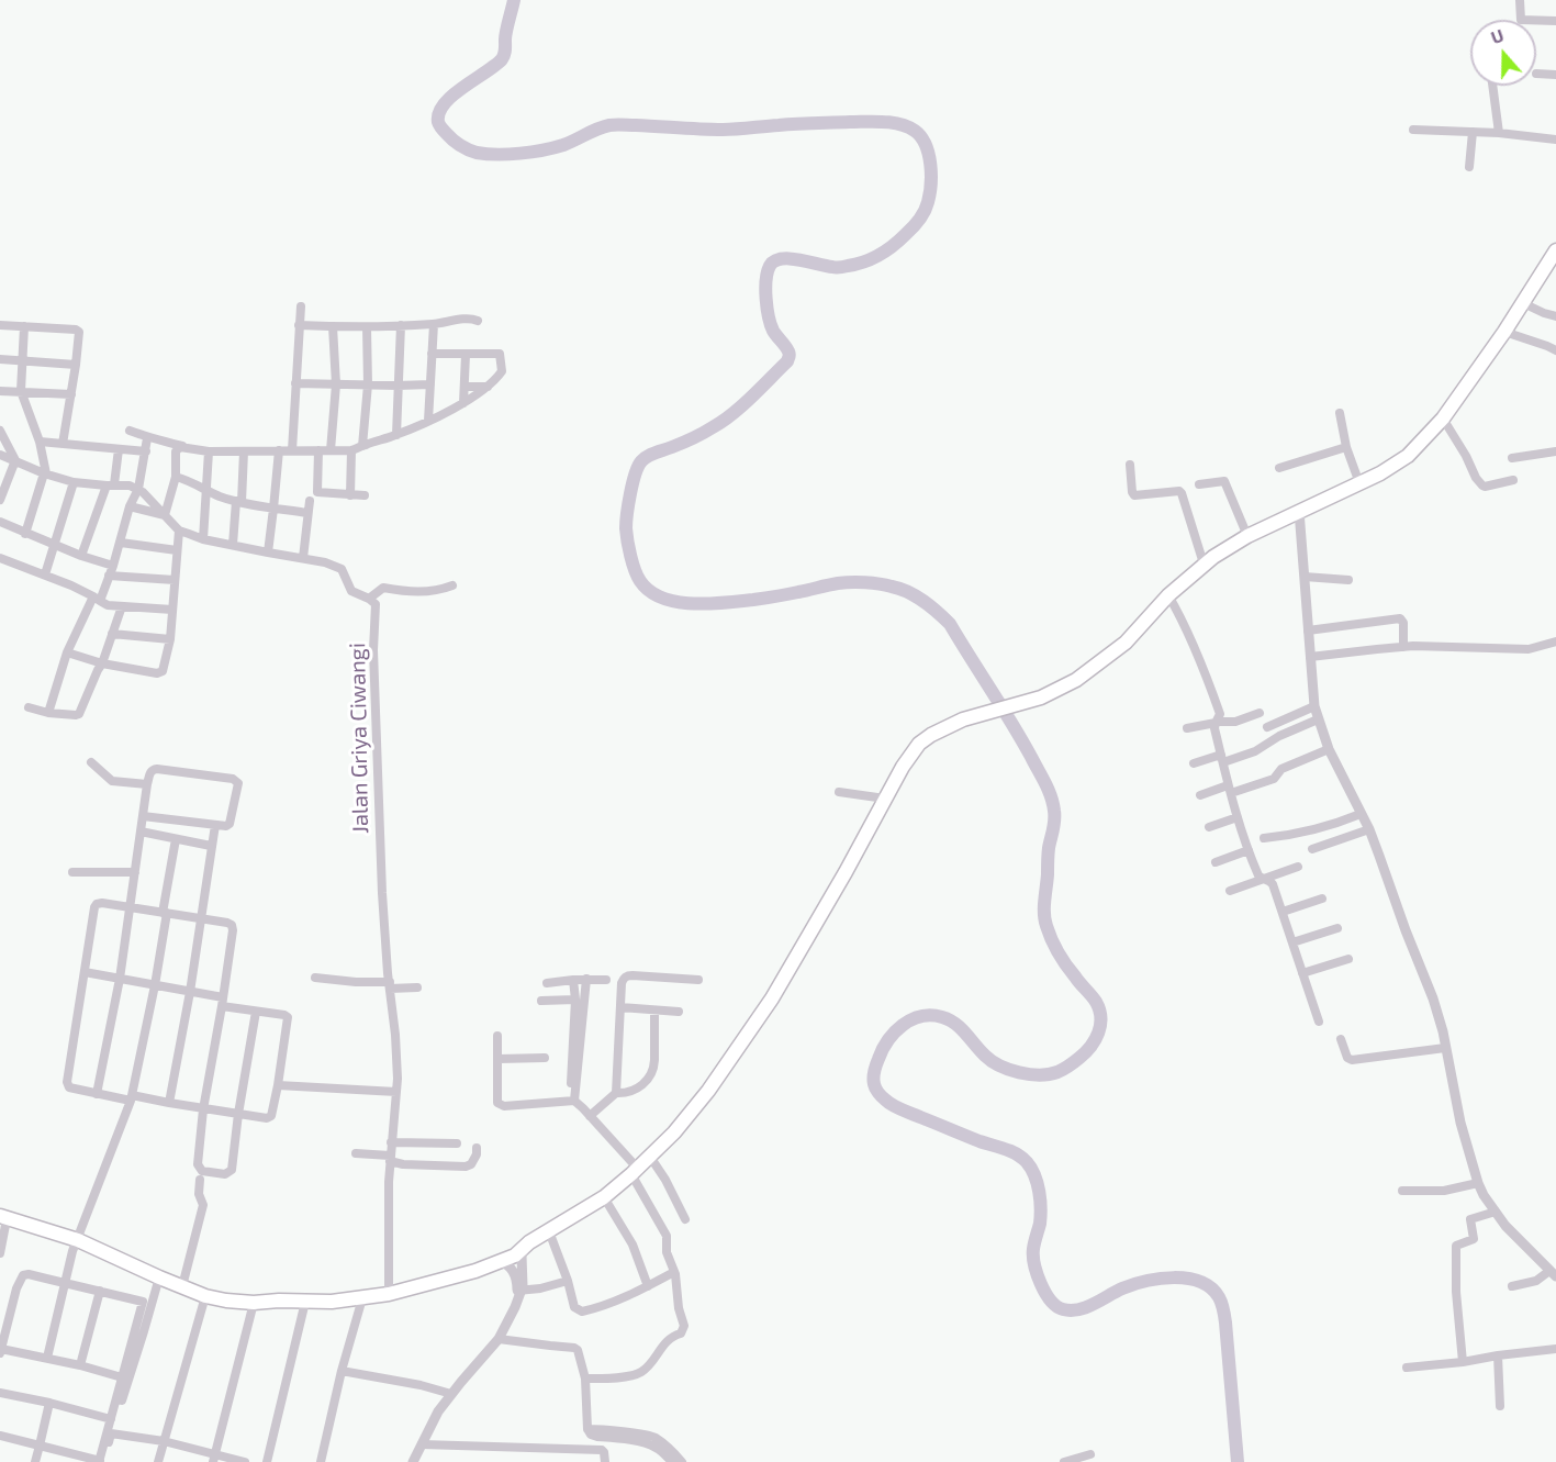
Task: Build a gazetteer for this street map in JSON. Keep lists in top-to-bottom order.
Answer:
{
  "streets": {
    "street": ["Jalan Griya Ciwangi"]
  },
  "north": "top"
}
